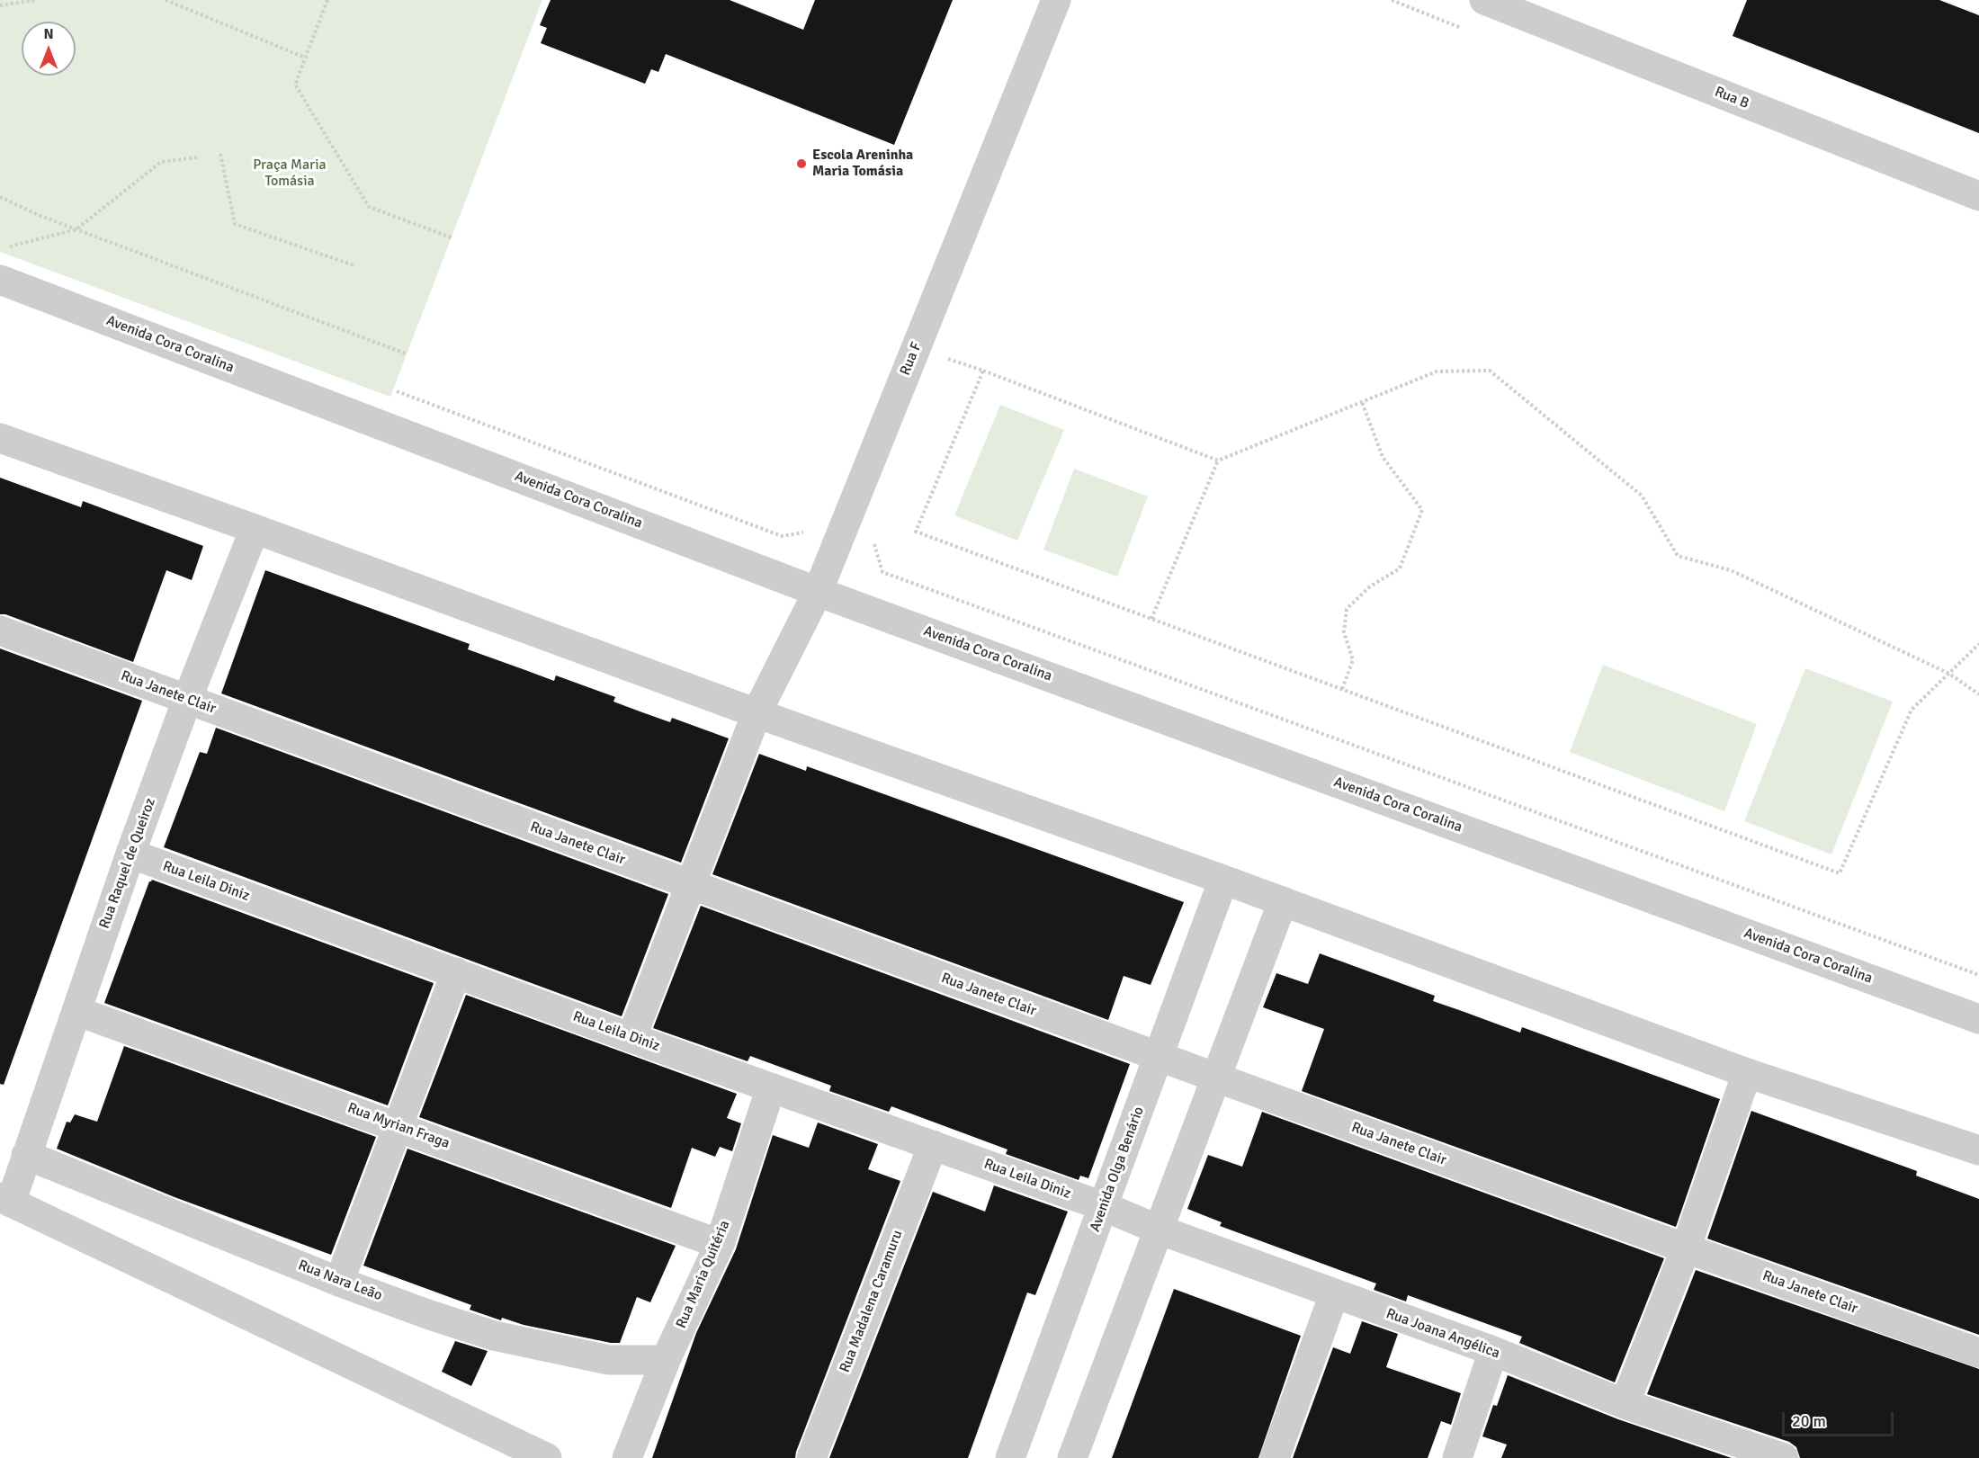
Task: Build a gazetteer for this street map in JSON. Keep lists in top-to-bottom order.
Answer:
{
  "streets": {
    "street": [
      "Rua B",
      "Avenida Cora Coralina",
      "Rua F",
      "Rua Janete Clair",
      "Rua Raquel de Queiroz",
      "Rua Leila Diniz",
      "Rua Myrian Fraga",
      "Avenida Olga Benário",
      "Rua Maria Quitéria",
      "Rua Nara Leão",
      "Rua Madalena Caramuru",
      "Rua Joana Angélica"
    ]
  },
  "crossings": [
    ["Avenida Cora Coralina", "Rua F"],
    ["Rua F", "Rua Janete Clair"],
    ["Rua F", "Rua Leila Diniz"],
    ["Rua Janete Clair", "Rua Raquel de Queiroz"],
    ["Rua Janete Clair", "Avenida Olga Benário"],
    ["Rua Raquel de Queiroz", "Rua Leila Diniz"],
    ["Rua Raquel de Queiroz", "Rua Myrian Fraga"],
    ["Rua Raquel de Queiroz", "Rua Nara Leão"],
    ["Rua Leila Diniz", "Avenida Olga Benário"],
    ["Rua Leila Diniz", "Rua Maria Quitéria"],
    ["Rua Leila Diniz", "Rua Madalena Caramuru"],
    ["Rua Leila Diniz", "Rua Joana Angélica"],
    ["Rua Myrian Fraga", "Rua Maria Quitéria"],
    ["Avenida Olga Benário", "Rua Joana Angélica"],
    ["Rua Maria Quitéria", "Rua Nara Leão"]
  ],
  "parks": ["Praça Maria Tomásia"],
  "places": ["Escola Areninha Maria Tomásia"],
  "scale_bar": "20 m",
  "north": "top"
}
